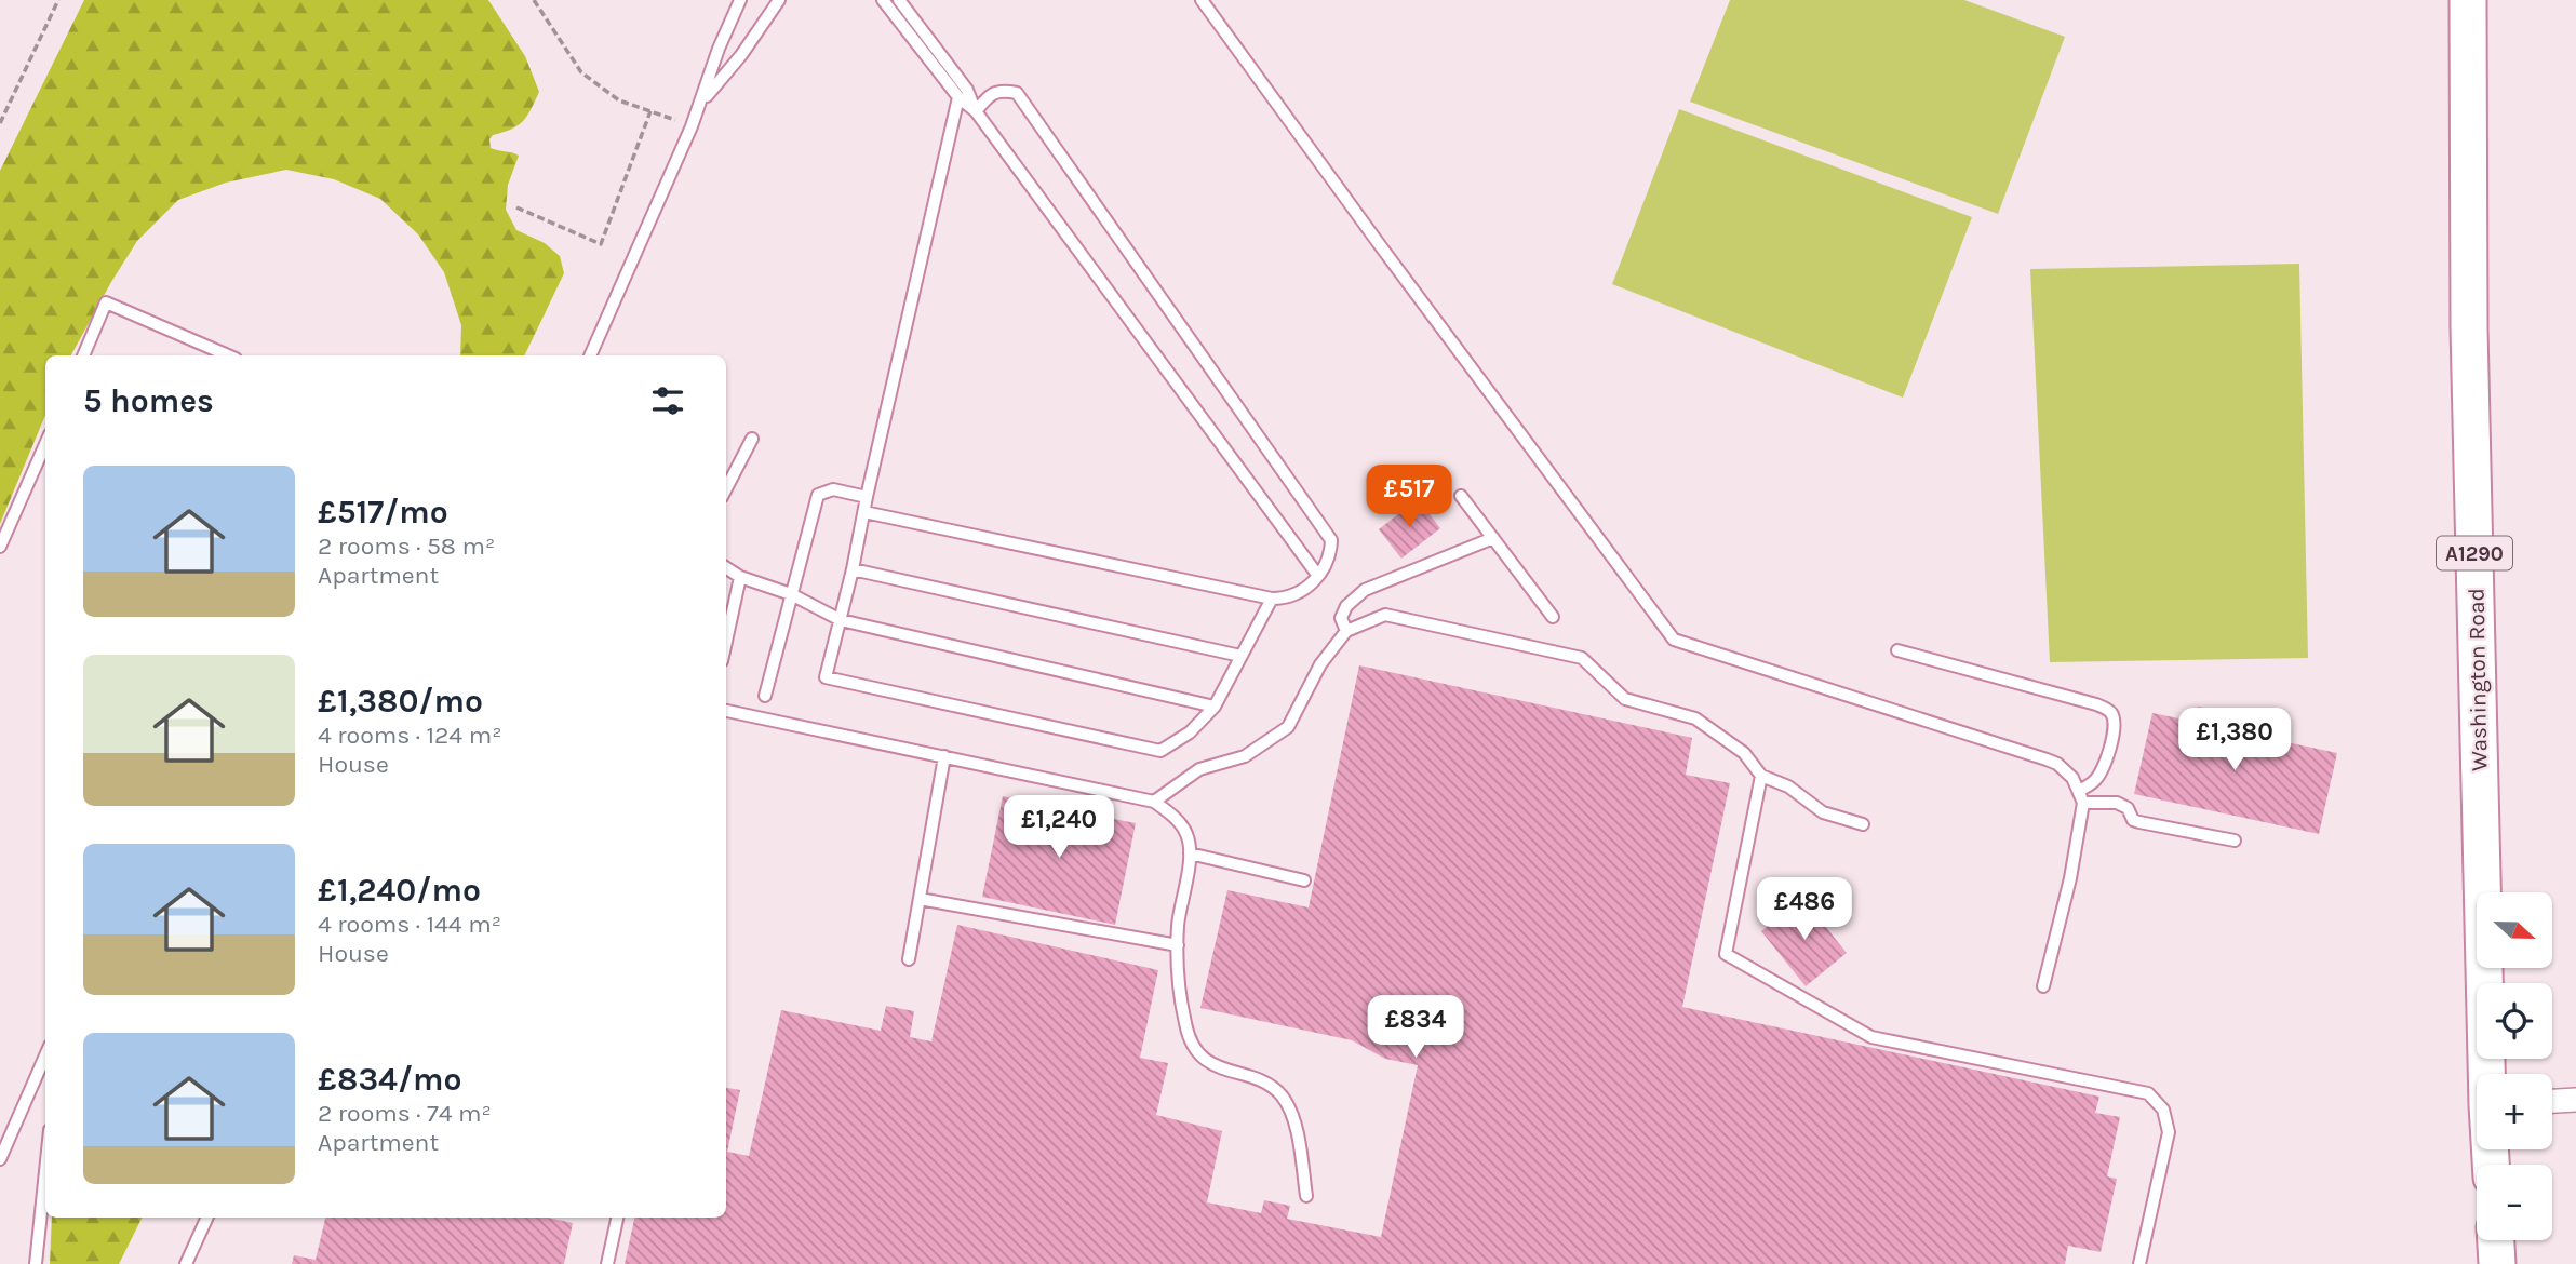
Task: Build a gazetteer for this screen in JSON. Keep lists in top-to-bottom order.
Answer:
{
  "streets": {
    "main road": ["A1290", "Washington Road"]
  },
  "north": "right",
  "page": {
    "heading": "5 homes",
    "list": [
      {
        "name": "£517/mo",
        "note": "2 rooms · 58 m² · Apartment"
      },
      {
        "name": "£1,380/mo",
        "note": "4 rooms · 124 m² · House"
      },
      {
        "name": "£1,240/mo",
        "note": "4 rooms · 144 m² · House"
      },
      {
        "name": "£834/mo",
        "note": "2 rooms · 74 m² · Apartment"
      }
    ],
    "price": [
      "£517",
      "£1,380",
      "£1,240",
      "£486",
      "£834"
    ],
    "map_buttons": ["+", "−"]
  }
}
